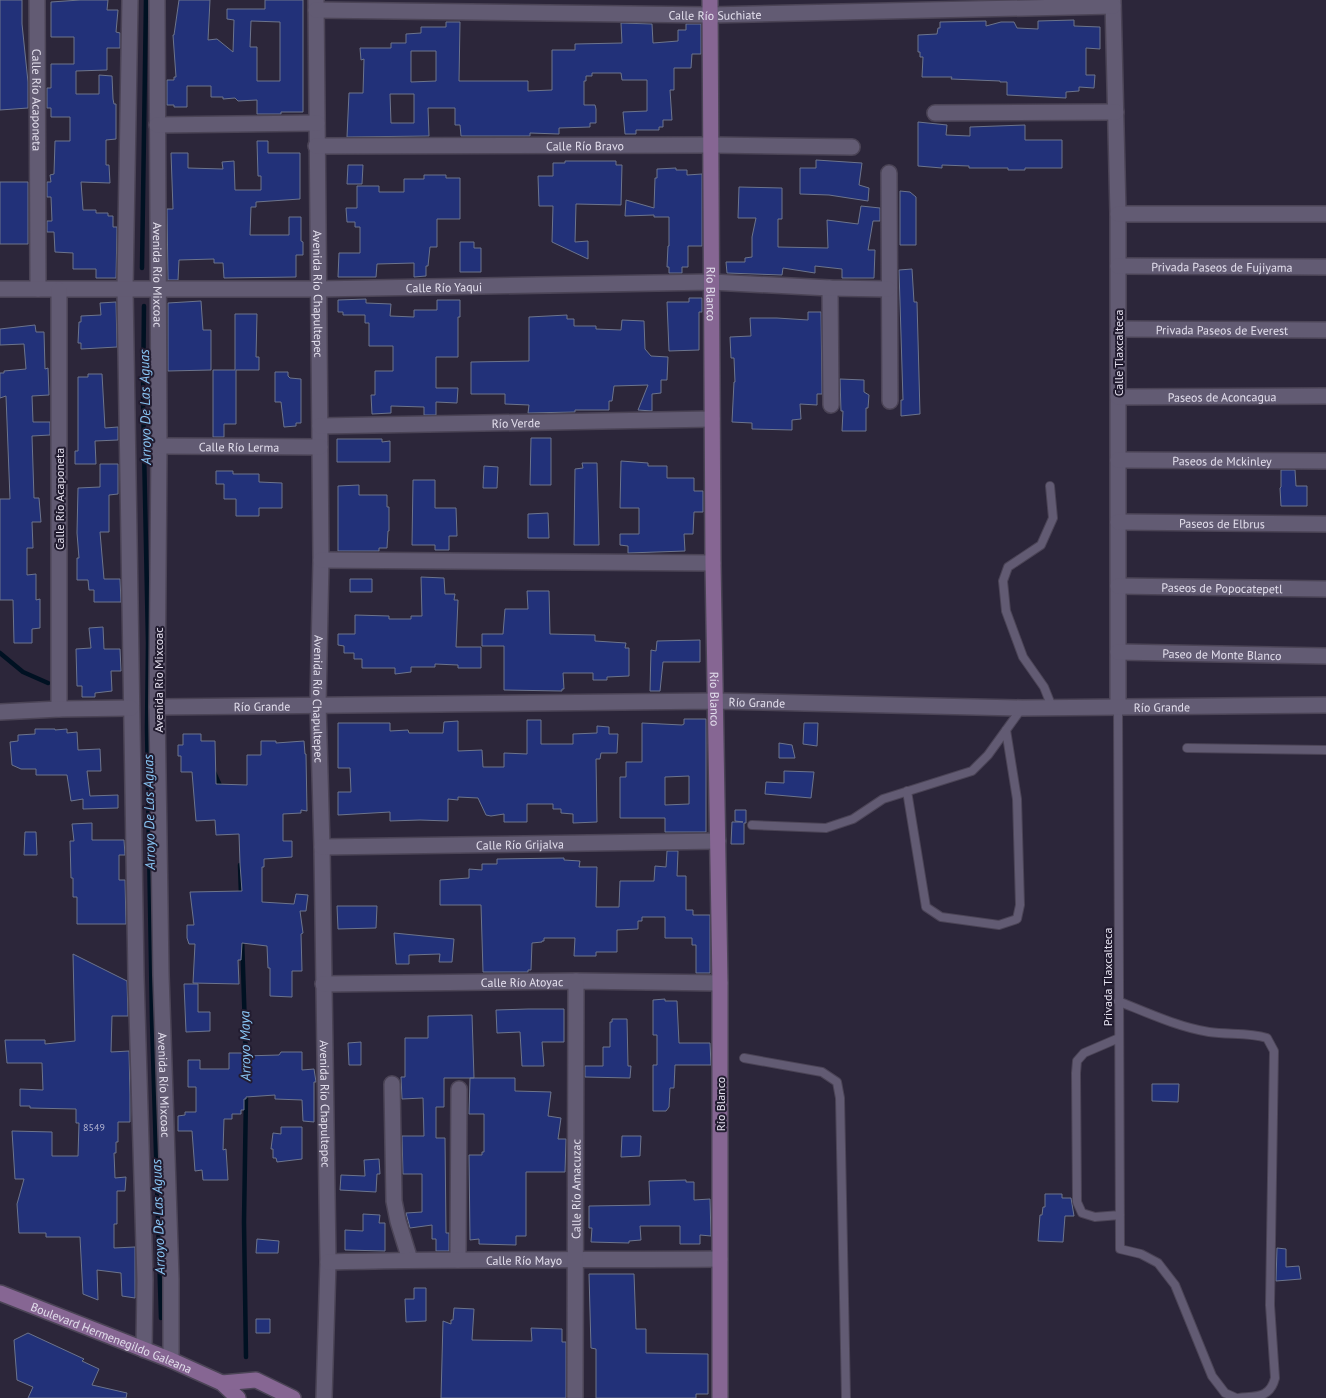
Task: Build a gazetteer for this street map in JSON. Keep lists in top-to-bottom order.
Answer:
{
  "streets": {
    "street": [
      "Calle Río Suchiate",
      "Calle Río Acaponeta",
      "Calle Río Bravo",
      "Privada Paseos de Fujiyama",
      "Avenida Río Mixcoac",
      "Calle Río Yaqui",
      "Avenida Río Chapultepec",
      "Río Blanco",
      "Privada Paseos de Everest",
      "Calle Tlaxcalteca",
      "Paseos de Aconcagua",
      "Río Verde",
      "Calle Río Lerma",
      "Paseos de Mckinley",
      "Paseos de Elbrus",
      "Paseos de Popocatepetl",
      "Paseo de Monte Blanco",
      "Río Grande",
      "Calle Río Grijalva",
      "Calle Río Atoyac",
      "Calle Río Amacuzac",
      "Calle Río Mayo",
      "Boulevard Hermenegildo Galeana"
    ],
    "lane": ["Privada Tlaxcalteca"]
  },
  "crossings": [
    ["Calle Río Suchiate", "Avenida Río Chapultepec"],
    ["Calle Río Suchiate", "Río Blanco"],
    ["Calle Río Suchiate", "Calle Tlaxcalteca"],
    ["Calle Río Acaponeta", "Calle Río Yaqui"],
    ["Calle Río Bravo", "Avenida Río Chapultepec"],
    ["Calle Río Bravo", "Río Blanco"],
    ["Privada Paseos de Fujiyama", "Calle Tlaxcalteca"],
    ["Avenida Río Mixcoac", "Calle Río Yaqui"],
    ["Avenida Río Mixcoac", "Calle Río Lerma"],
    ["Avenida Río Mixcoac", "Río Grande"],
    ["Avenida Río Mixcoac", "Boulevard Hermenegildo Galeana"],
    ["Calle Río Yaqui", "Avenida Río Chapultepec"],
    ["Calle Río Yaqui", "Río Blanco"],
    ["Avenida Río Chapultepec", "Río Verde"],
    ["Avenida Río Chapultepec", "Calle Río Lerma"],
    ["Avenida Río Chapultepec", "Río Grande"],
    ["Avenida Río Chapultepec", "Calle Río Grijalva"],
    ["Avenida Río Chapultepec", "Calle Río Atoyac"],
    ["Avenida Río Chapultepec", "Calle Río Mayo"],
    ["Río Blanco", "Río Verde"],
    ["Río Blanco", "Río Grande"],
    ["Río Blanco", "Calle Río Grijalva"],
    ["Río Blanco", "Calle Río Atoyac"],
    ["Río Blanco", "Calle Río Mayo"],
    ["Privada Paseos de Everest", "Calle Tlaxcalteca"],
    ["Calle Tlaxcalteca", "Paseos de Aconcagua"],
    ["Calle Tlaxcalteca", "Paseos de Mckinley"],
    ["Calle Tlaxcalteca", "Paseos de Elbrus"],
    ["Calle Tlaxcalteca", "Paseos de Popocatepetl"],
    ["Calle Tlaxcalteca", "Paseo de Monte Blanco"],
    ["Calle Tlaxcalteca", "Río Grande"],
    ["Calle Tlaxcalteca", "Privada Tlaxcalteca"],
    ["Río Grande", "Privada Tlaxcalteca"],
    ["Calle Río Atoyac", "Calle Río Amacuzac"],
    ["Calle Río Amacuzac", "Calle Río Mayo"]
  ],
  "water": ["Arroyo De Las Aguas", "Arroyo Maya"],
  "house_numbers": ["8549"]
}
